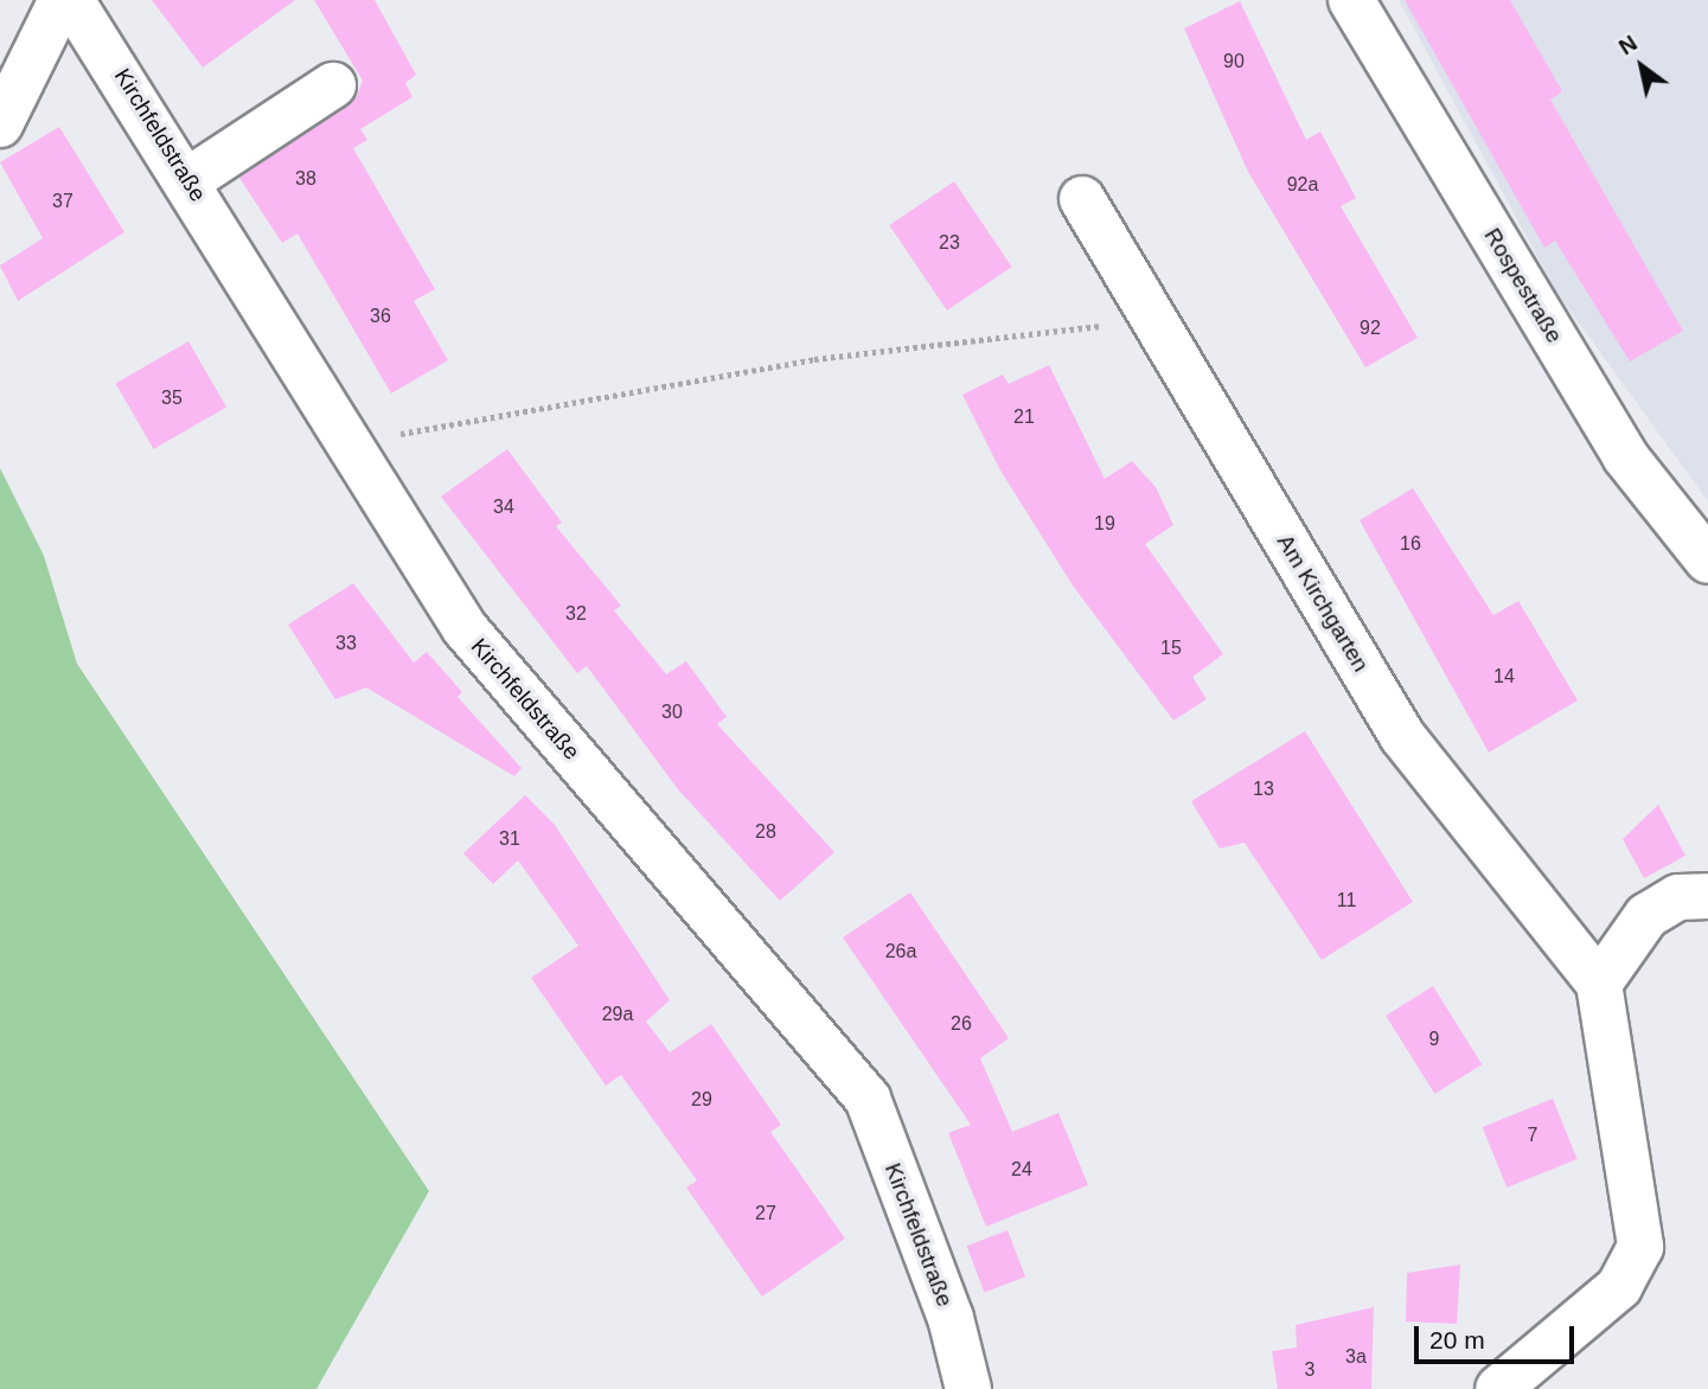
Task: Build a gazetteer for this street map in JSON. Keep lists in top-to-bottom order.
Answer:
{
  "streets": {
    "street": ["Kirchfeldstraße", "Rospestraße", "Am Kirchgarten"]
  },
  "house_numbers": [
    "90",
    "38",
    "92a",
    "37",
    "23",
    "36",
    "92",
    "35",
    "21",
    "34",
    "19",
    "16",
    "32",
    "33",
    "15",
    "14",
    "30",
    "13",
    "28",
    "31",
    "11",
    "26a",
    "29a",
    "26",
    "9",
    "29",
    "7",
    "24",
    "27",
    "3a",
    "3"
  ],
  "scale_bar": "20 m",
  "north": "top left"
}
